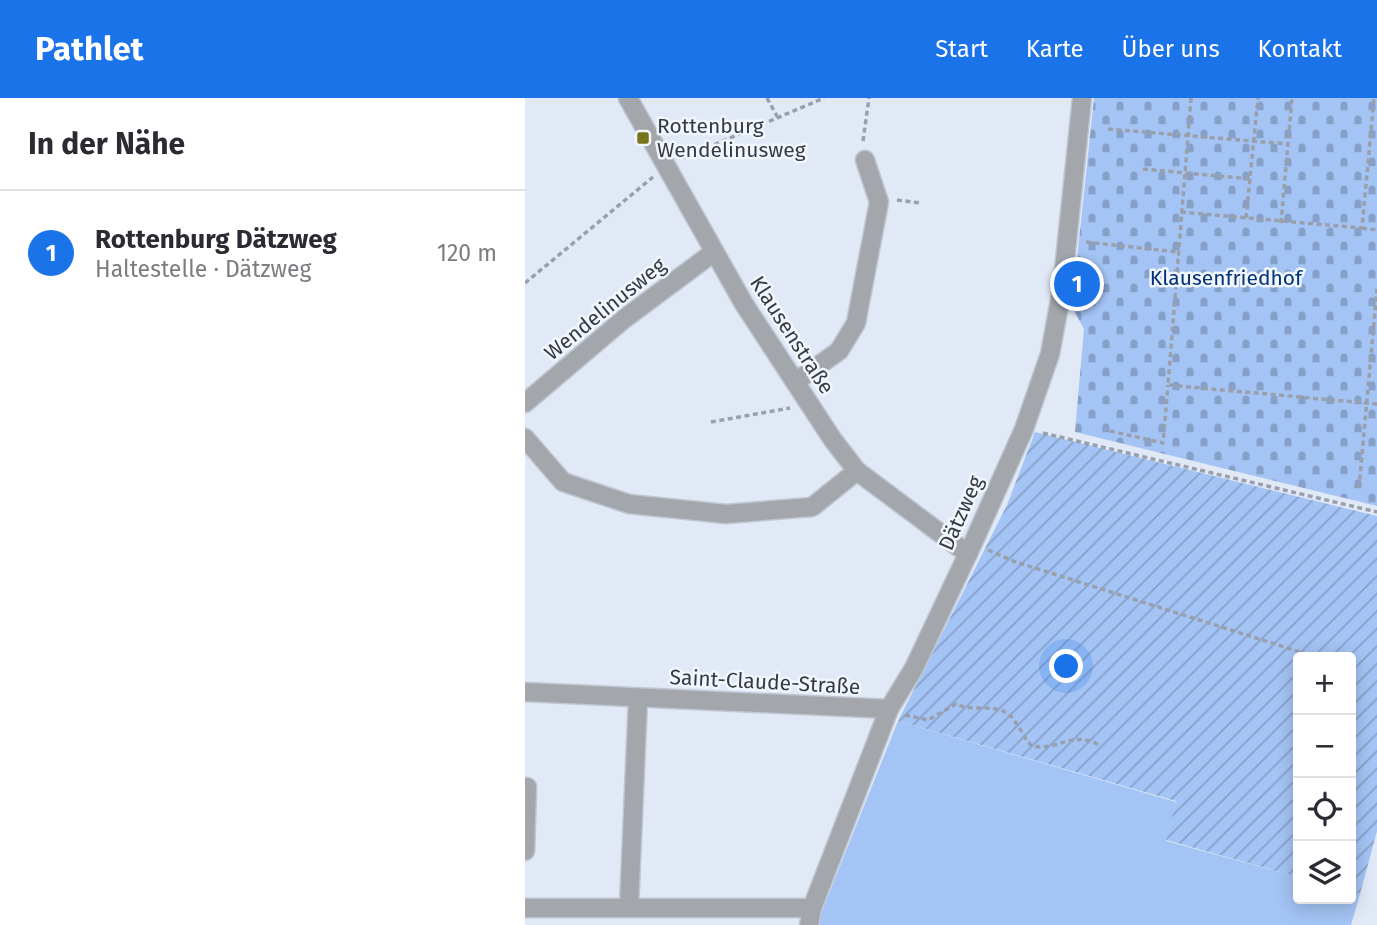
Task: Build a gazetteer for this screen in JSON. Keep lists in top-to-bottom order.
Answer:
{
  "streets": {
    "street": [
      "Wendelinusweg",
      "Klausenstraße",
      "Dätzweg",
      "Saint-Claude-Straße"
    ]
  },
  "crossings": [
    ["Wendelinusweg", "Klausenstraße"],
    ["Klausenstraße", "Dätzweg"],
    ["Dätzweg", "Saint-Claude-Straße"]
  ],
  "parks": ["Klausenfriedhof"],
  "places": {
    "transit": ["Rottenburg Wendelinusweg"]
  },
  "page": {
    "header": "Pathlet",
    "nav": [
      "Start",
      "Karte",
      "Über uns",
      "Kontakt"
    ],
    "heading": "In der Nähe",
    "list": [
      {
        "mark": "1",
        "name": "Rottenburg Dätzweg",
        "note": "Haltestelle · Dätzweg",
        "value": "120 m"
      }
    ],
    "pins": "1",
    "map_buttons": ["+", "−"]
  }
}
